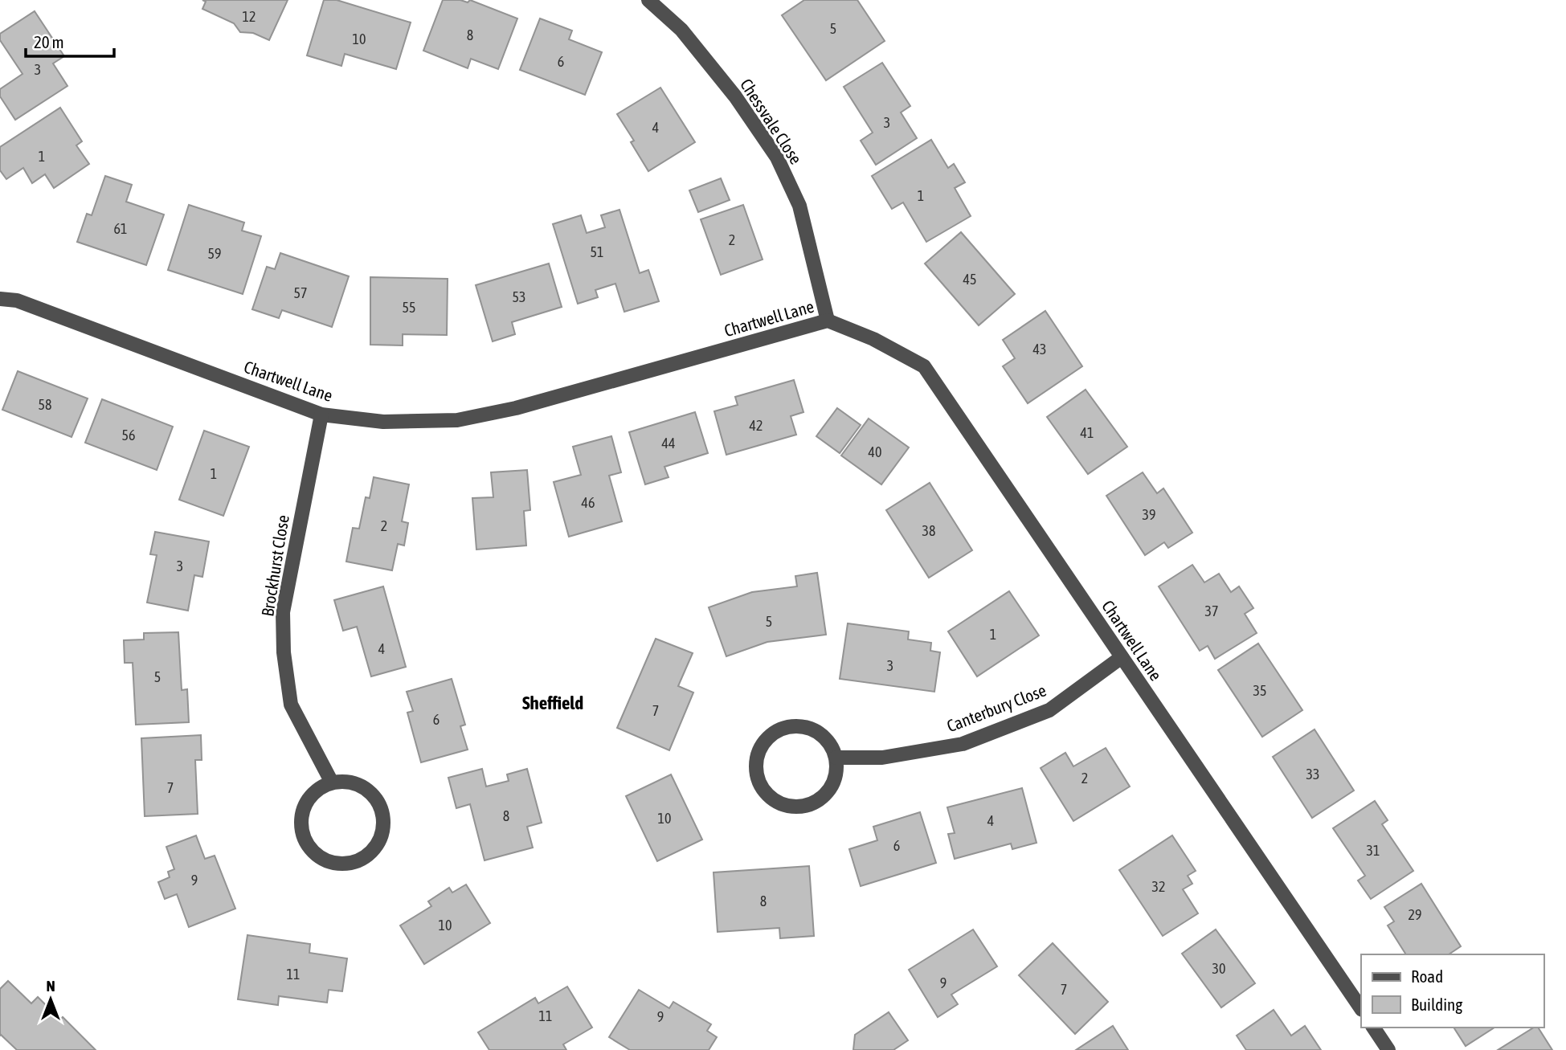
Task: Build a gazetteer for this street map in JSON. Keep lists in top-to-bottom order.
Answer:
{
  "streets": {
    "street": [
      "Chessvale Close",
      "Chartwell Lane",
      "Brockhurst Close",
      "Canterbury Close"
    ]
  },
  "crossings": [
    ["Chessvale Close", "Chartwell Lane"],
    ["Chartwell Lane", "Brockhurst Close"],
    ["Chartwell Lane", "Canterbury Close"]
  ],
  "districts": ["Sheffield"],
  "house_numbers": [
    "12",
    "5",
    "8",
    "10",
    "6",
    "3",
    "3",
    "4",
    "1",
    "1",
    "61",
    "2",
    "51",
    "59",
    "45",
    "57",
    "53",
    "55",
    "43",
    "58",
    "42",
    "41",
    "56",
    "44",
    "40",
    "1",
    "46",
    "39",
    "2",
    "38",
    "3",
    "37",
    "5",
    "1",
    "4",
    "3",
    "5",
    "35",
    "7",
    "6",
    "33",
    "2",
    "7",
    "8",
    "10",
    "4",
    "6",
    "31",
    "9",
    "32",
    "8",
    "29",
    "10",
    "30",
    "11",
    "9",
    "7",
    "11",
    "9"
  ],
  "legend": ["Road", "Building"],
  "scale_bar": "20 m",
  "north": "top"
}
